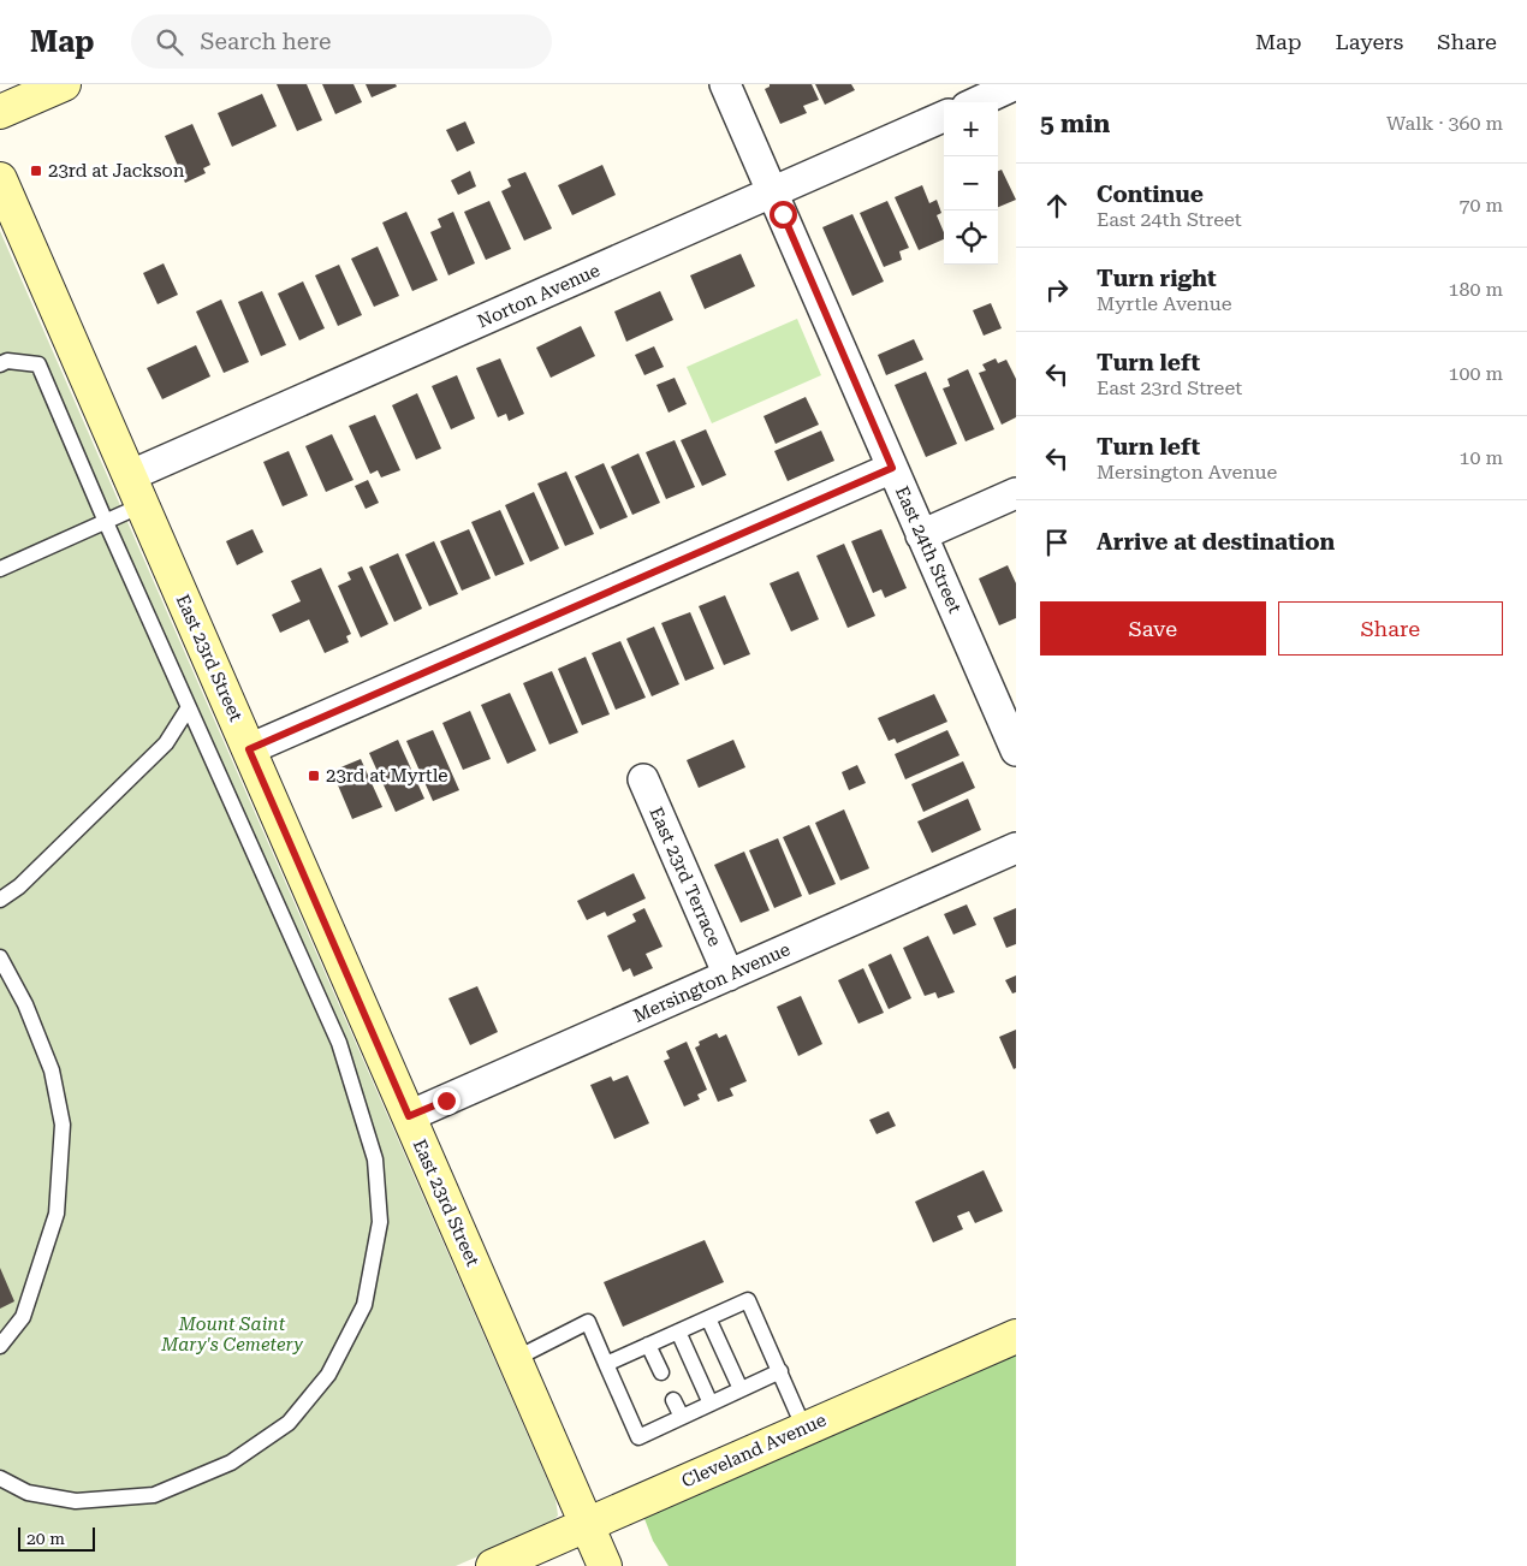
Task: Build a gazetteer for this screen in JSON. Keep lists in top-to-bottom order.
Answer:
{
  "streets": {
    "main road": ["East 23rd Street", "Cleveland Avenue"],
    "street": [
      "Norton Avenue",
      "East 24th Street",
      "East 23rd Terrace",
      "Mersington Avenue"
    ]
  },
  "crossings": [
    ["Norton Avenue", "East 24th Street"],
    ["Norton Avenue", "East 23rd Street"],
    ["East 23rd Street", "Mersington Avenue"],
    ["East 23rd Street", "Cleveland Avenue"],
    ["East 23rd Terrace", "Mersington Avenue"]
  ],
  "parks": ["Mount Saint Mary's Cemetery"],
  "places": {
    "transit": ["23rd at Jackson", "23rd at Myrtle"]
  },
  "scale_bar": "20 m",
  "page": {
    "header": "Map",
    "search": "Search here",
    "nav": ["Map", "Layers", "Share"],
    "heading": ["5 min", "Walk · 360 m"],
    "map_buttons": ["+", "−"],
    "list": [
      ["Continue", "East 24th Street", "70 m"],
      ["Turn right", "Myrtle Avenue", "180 m"],
      ["Turn left", "East 23rd Street", "100 m"],
      ["Turn left", "Mersington Avenue", "10 m"],
      "Arrive at destination"
    ],
    "buttons": ["Save", "Share"],
    "scale": "20 m"
  }
}
